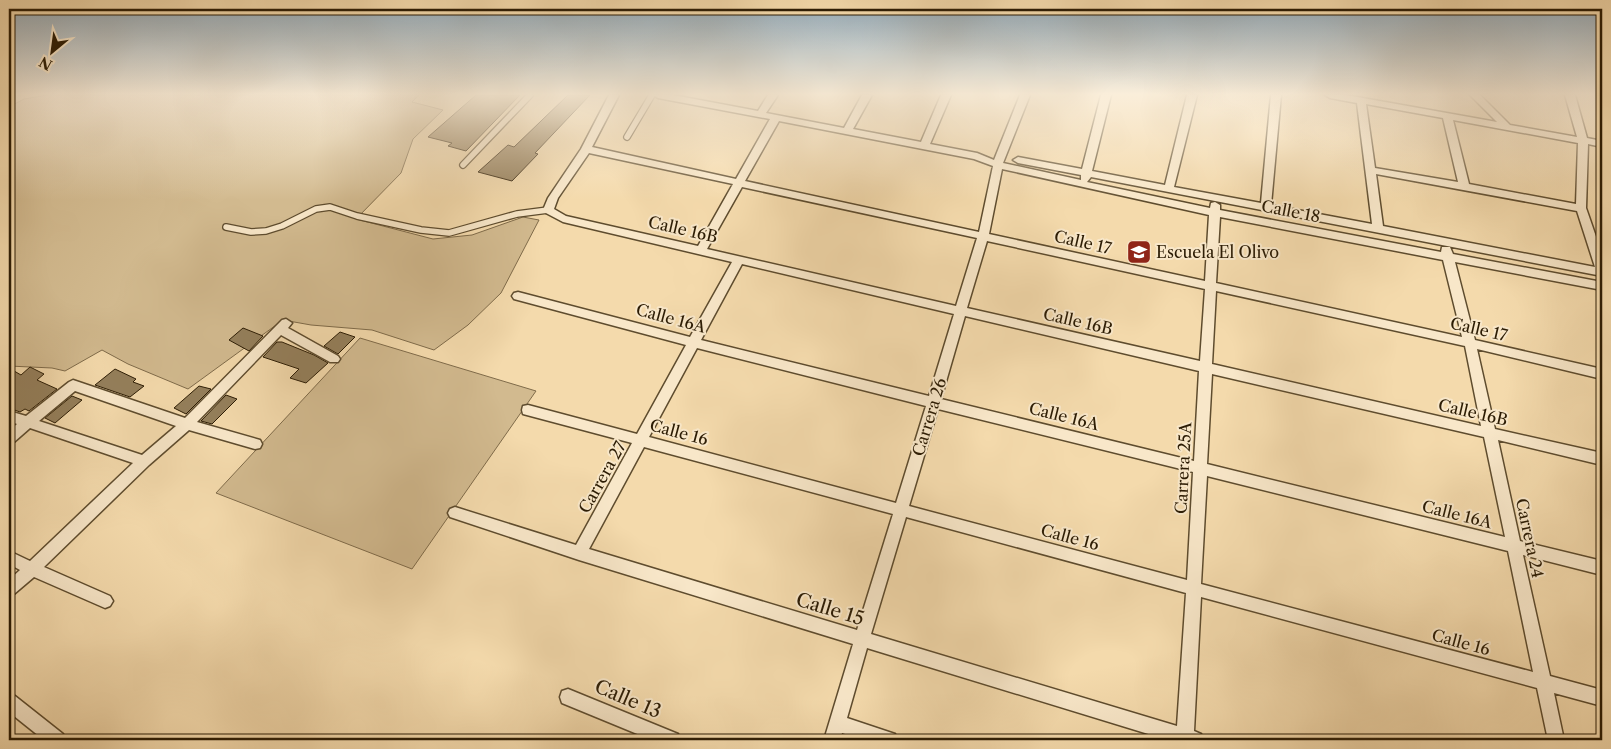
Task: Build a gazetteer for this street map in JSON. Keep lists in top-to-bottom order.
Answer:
{
  "streets": {
    "street": [
      "Calle 18",
      "Calle 16B",
      "Calle 17",
      "Calle 16A",
      "Carrera 26",
      "Calle 16",
      "Carrera 25A",
      "Carrera 27",
      "Carrera 24",
      "Calle 15",
      "Calle 13"
    ]
  },
  "crossings": [
    ["Calle 18", "Carrera 26"],
    ["Calle 18", "Carrera 25A"],
    ["Calle 18", "Carrera 24"],
    ["Calle 16B", "Carrera 26"],
    ["Calle 16B", "Carrera 25A"],
    ["Calle 16B", "Carrera 27"],
    ["Calle 16B", "Carrera 24"],
    ["Calle 17", "Carrera 26"],
    ["Calle 17", "Carrera 25A"],
    ["Calle 17", "Carrera 24"],
    ["Calle 16A", "Carrera 26"],
    ["Calle 16A", "Carrera 25A"],
    ["Calle 16A", "Carrera 27"],
    ["Calle 16A", "Carrera 24"],
    ["Carrera 26", "Calle 16"],
    ["Carrera 26", "Calle 15"],
    ["Calle 16", "Carrera 25A"],
    ["Calle 16", "Carrera 27"],
    ["Calle 16", "Carrera 24"],
    ["Carrera 25A", "Calle 15"],
    ["Carrera 27", "Calle 15"]
  ],
  "places": {
    "school or university": ["Escuela El Olivo"]
  },
  "north": "bottom left"
}
